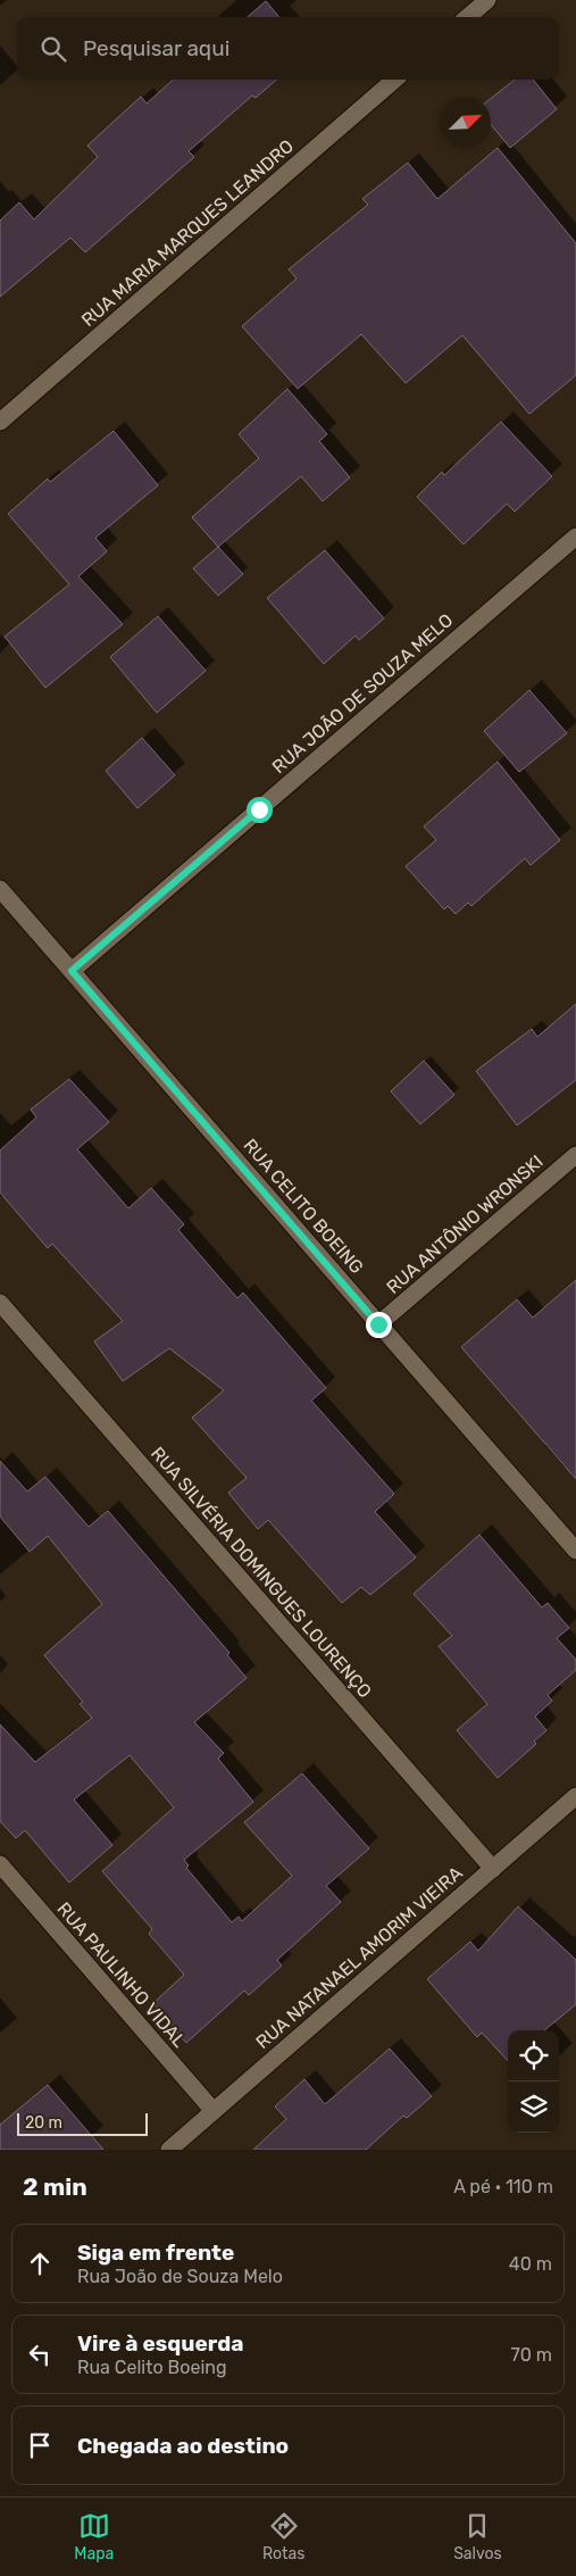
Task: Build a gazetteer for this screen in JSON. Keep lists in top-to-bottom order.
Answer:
{
  "streets": {
    "street": [
      "RUA MARIA MARQUES LEANDRO",
      "RUA JOÃO DE SOUZA MELO",
      "RUA CELITO BOEING",
      "RUA ANTÔNIO WRONSKI",
      "RUA SILVÉRIA DOMINGUES LOURENÇO",
      "RUA NATANAEL AMORIM VIEIRA",
      "RUA PAULINHO VIDAL"
    ]
  },
  "crossings": [
    ["RUA JOÃO DE SOUZA MELO", "RUA CELITO BOEING"],
    ["RUA CELITO BOEING", "RUA ANTÔNIO WRONSKI"],
    ["RUA SILVÉRIA DOMINGUES LOURENÇO", "RUA NATANAEL AMORIM VIEIRA"],
    ["RUA NATANAEL AMORIM VIEIRA", "RUA PAULINHO VIDAL"]
  ],
  "scale_bar": "20 m",
  "north": "top right",
  "page": {
    "search": "Pesquisar aqui",
    "scale": "20 m",
    "heading": ["2 min", "A pé · 110 m"],
    "list": [
      ["Siga em frente", "Rua João de Souza Melo", "40 m"],
      ["Vire à esquerda", "Rua Celito Boeing", "70 m"],
      "Chegada ao destino"
    ],
    "nav": ["Mapa", "Rotas", "Salvos"]
  }
}
